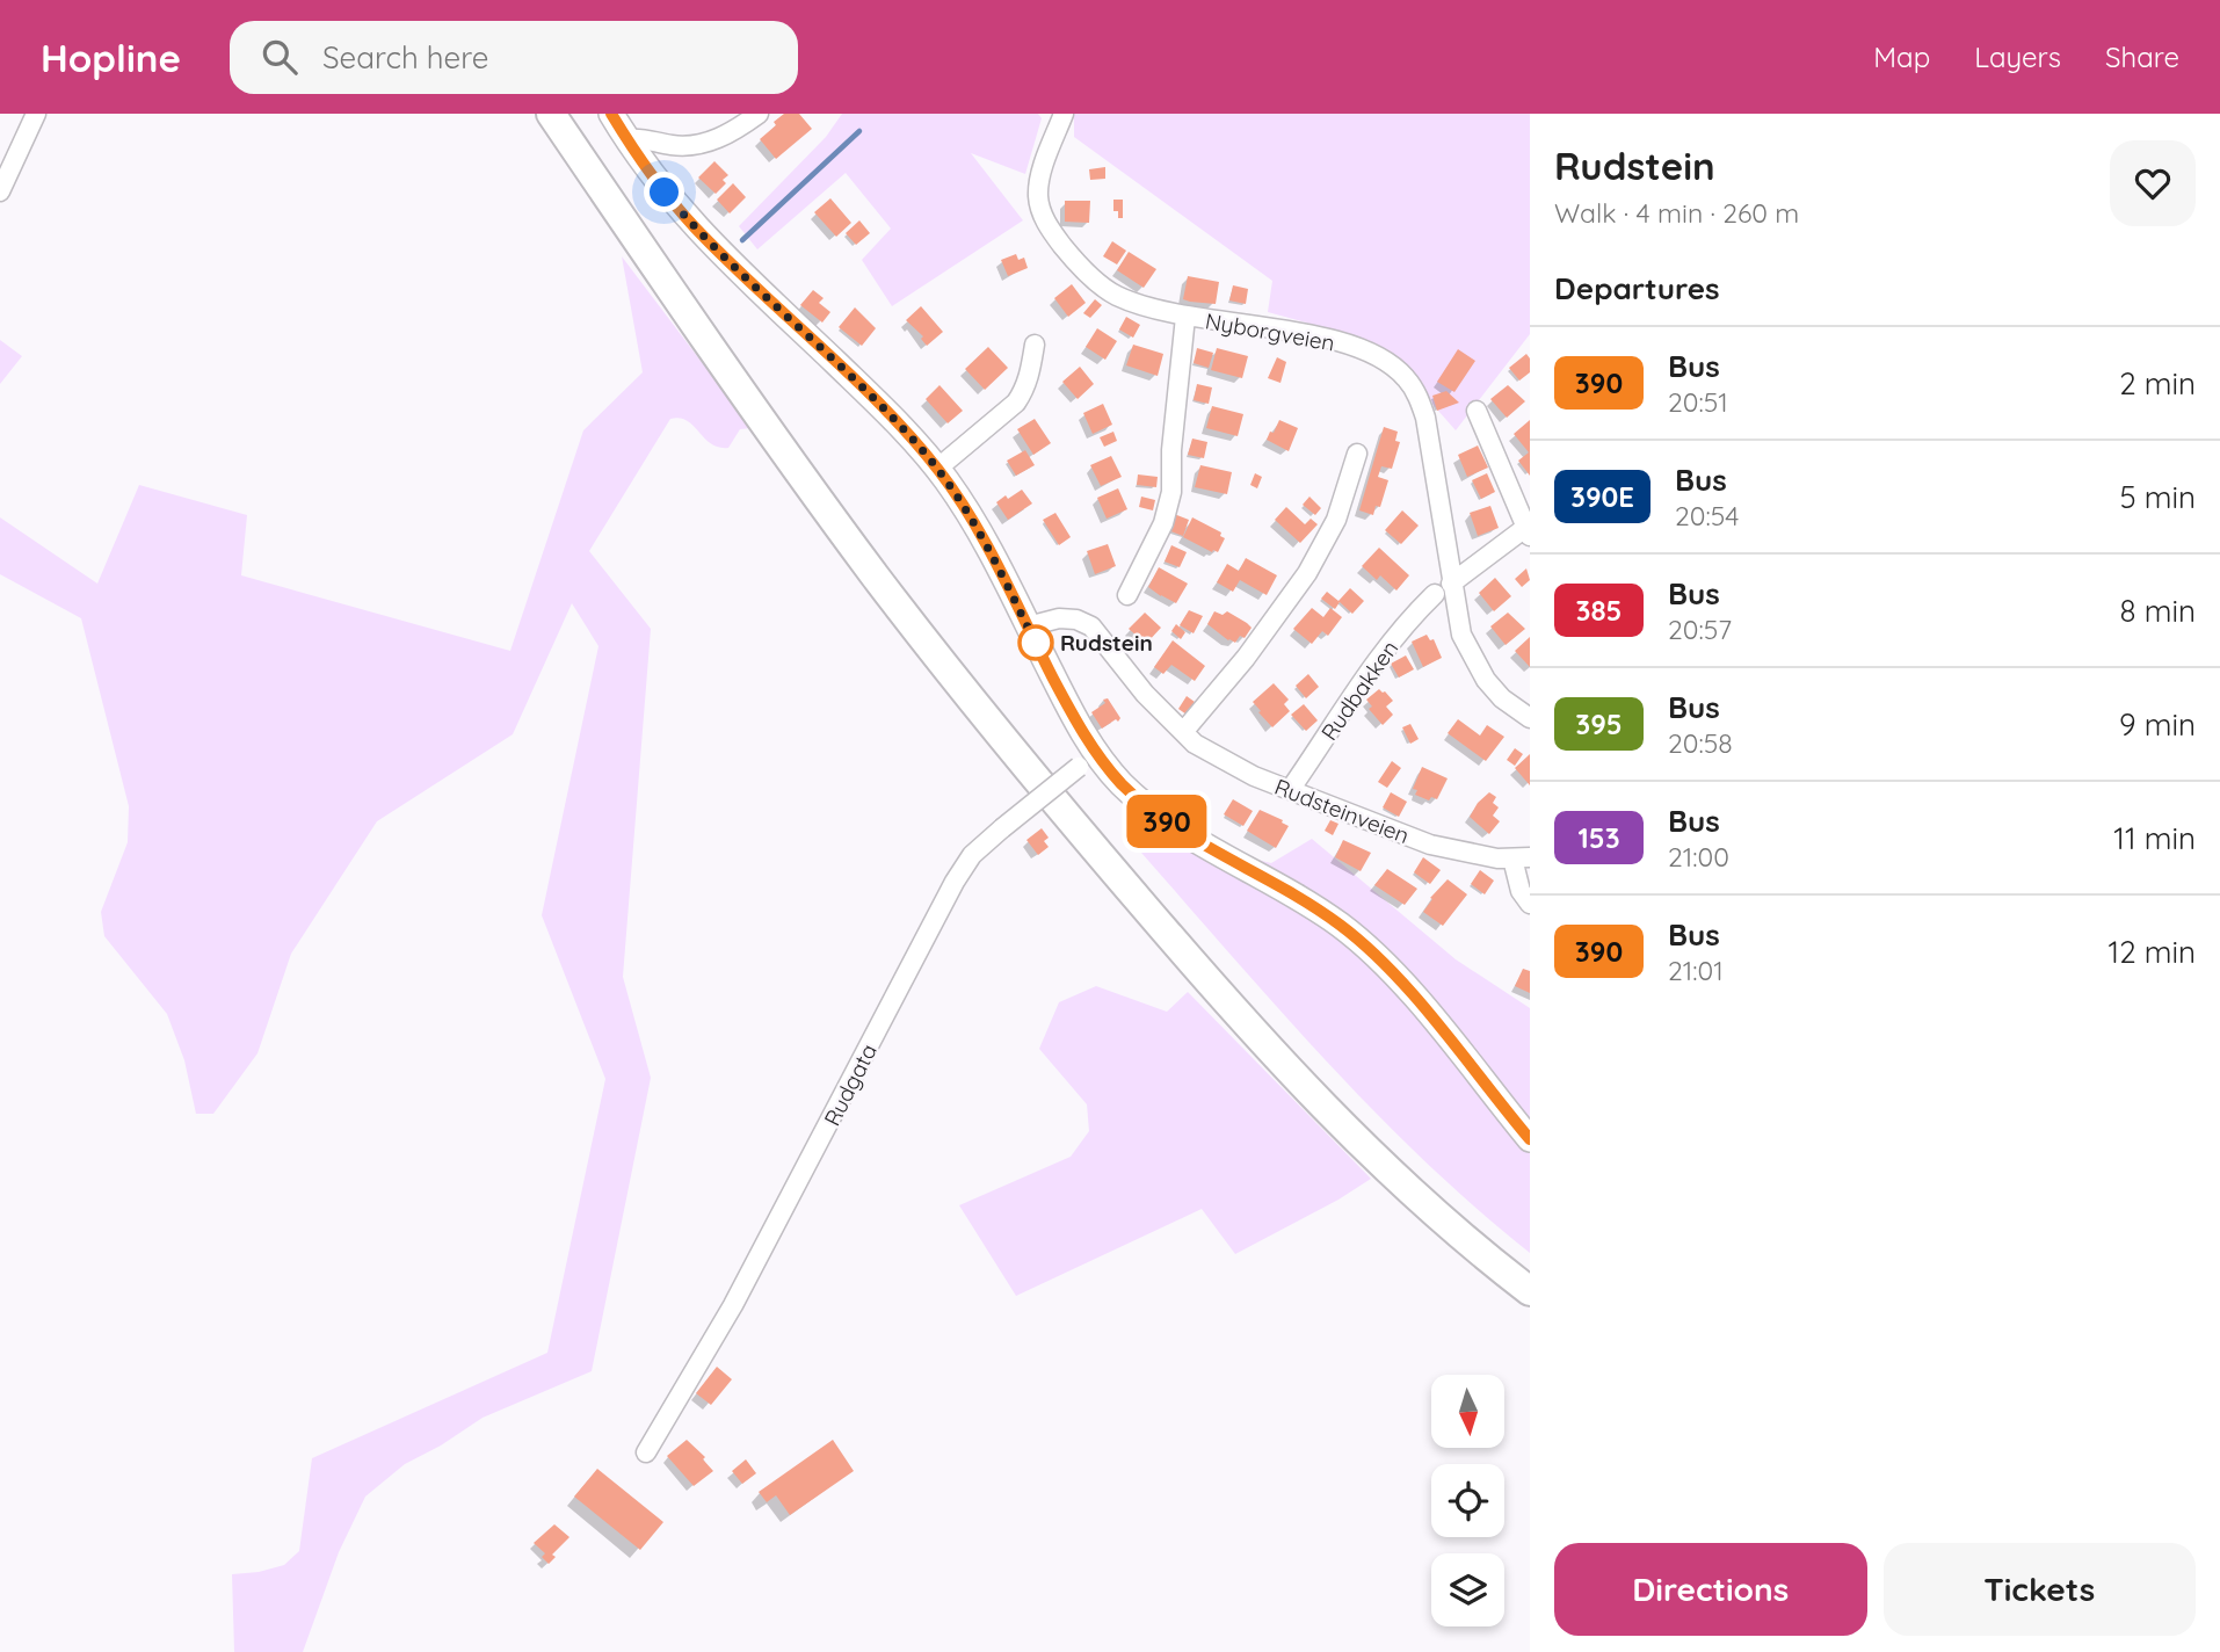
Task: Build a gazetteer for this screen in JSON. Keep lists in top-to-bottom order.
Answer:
{
  "streets": {
    "street": [
      "Nyborgveien",
      "Rudbakken",
      "Rudsteinveien",
      "Rudgata"
    ]
  },
  "crossings": [
    ["Rudbakken", "Rudsteinveien"]
  ],
  "places": ["Rudstein"],
  "lines": ["bus line 390"],
  "north": "bottom",
  "page": {
    "header": "Hopline",
    "search": "Search here",
    "nav": ["Map", "Layers", "Share"],
    "on_map": "390",
    "heading": [
      ["Rudstein", "Walk · 4 min · 260 m"],
      "Departures"
    ],
    "list": [
      {
        "mark": "390",
        "name": "Bus",
        "note": "20:51",
        "value": "2 min"
      },
      {
        "mark": "390E",
        "name": "Bus",
        "note": "20:54",
        "value": "5 min"
      },
      {
        "mark": "385",
        "name": "Bus",
        "note": "20:57",
        "value": "8 min"
      },
      {
        "mark": "395",
        "name": "Bus",
        "note": "20:58",
        "value": "9 min"
      },
      {
        "mark": "153",
        "name": "Bus",
        "note": "21:00",
        "value": "11 min"
      },
      {
        "mark": "390",
        "name": "Bus",
        "note": "21:01",
        "value": "12 min"
      }
    ],
    "buttons": ["Directions", "Tickets"]
  }
}
